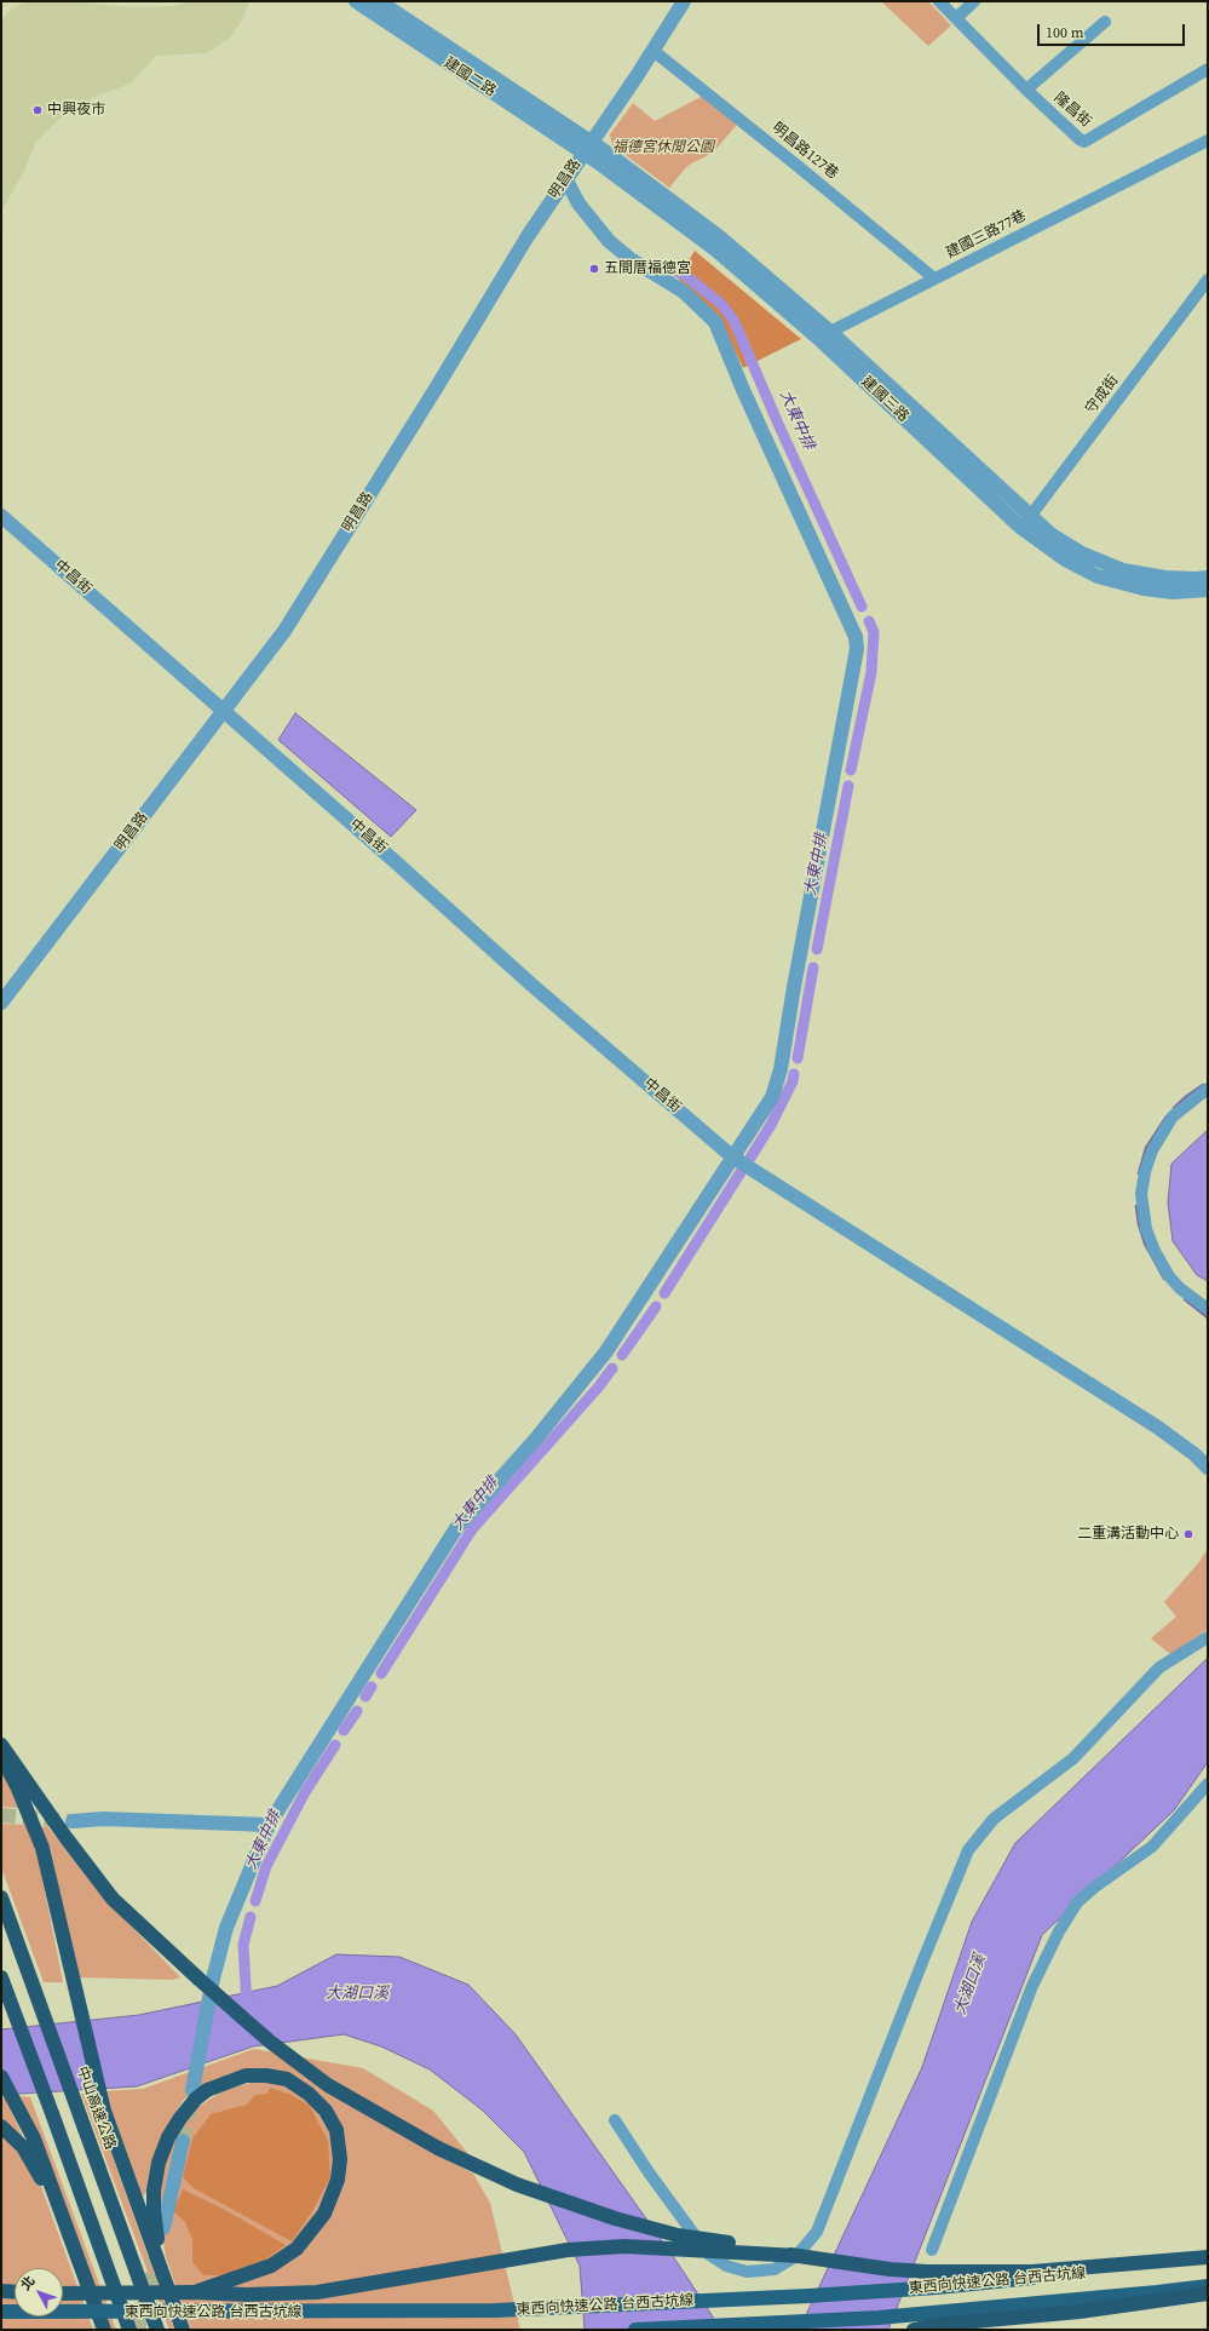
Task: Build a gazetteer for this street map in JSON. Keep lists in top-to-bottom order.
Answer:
{
  "streets": {
    "highway": ["中山高速公路", "東西向快速公路 台西古坑線"],
    "street": [
      "建國二路",
      "隆昌街",
      "明昌路127巷",
      "明昌路",
      "建國三路77巷",
      "守成街",
      "建國三路",
      "中昌街"
    ]
  },
  "crossings": [
    ["建國二路", "明昌路"],
    ["建國二路", "建國三路"],
    ["明昌路127巷", "明昌路"],
    ["明昌路127巷", "建國三路77巷"],
    ["明昌路", "建國三路"],
    ["明昌路", "中昌街"],
    ["建國三路77巷", "建國三路"],
    ["守成街", "建國三路"]
  ],
  "water": ["大東中排", "大湖口溪"],
  "parks": ["福德宮休閒公園"],
  "places": ["中興夜市", "五間厝福德宮", "二重溝活動中心"],
  "scale_bar": "100 m",
  "north": "top left"
}
